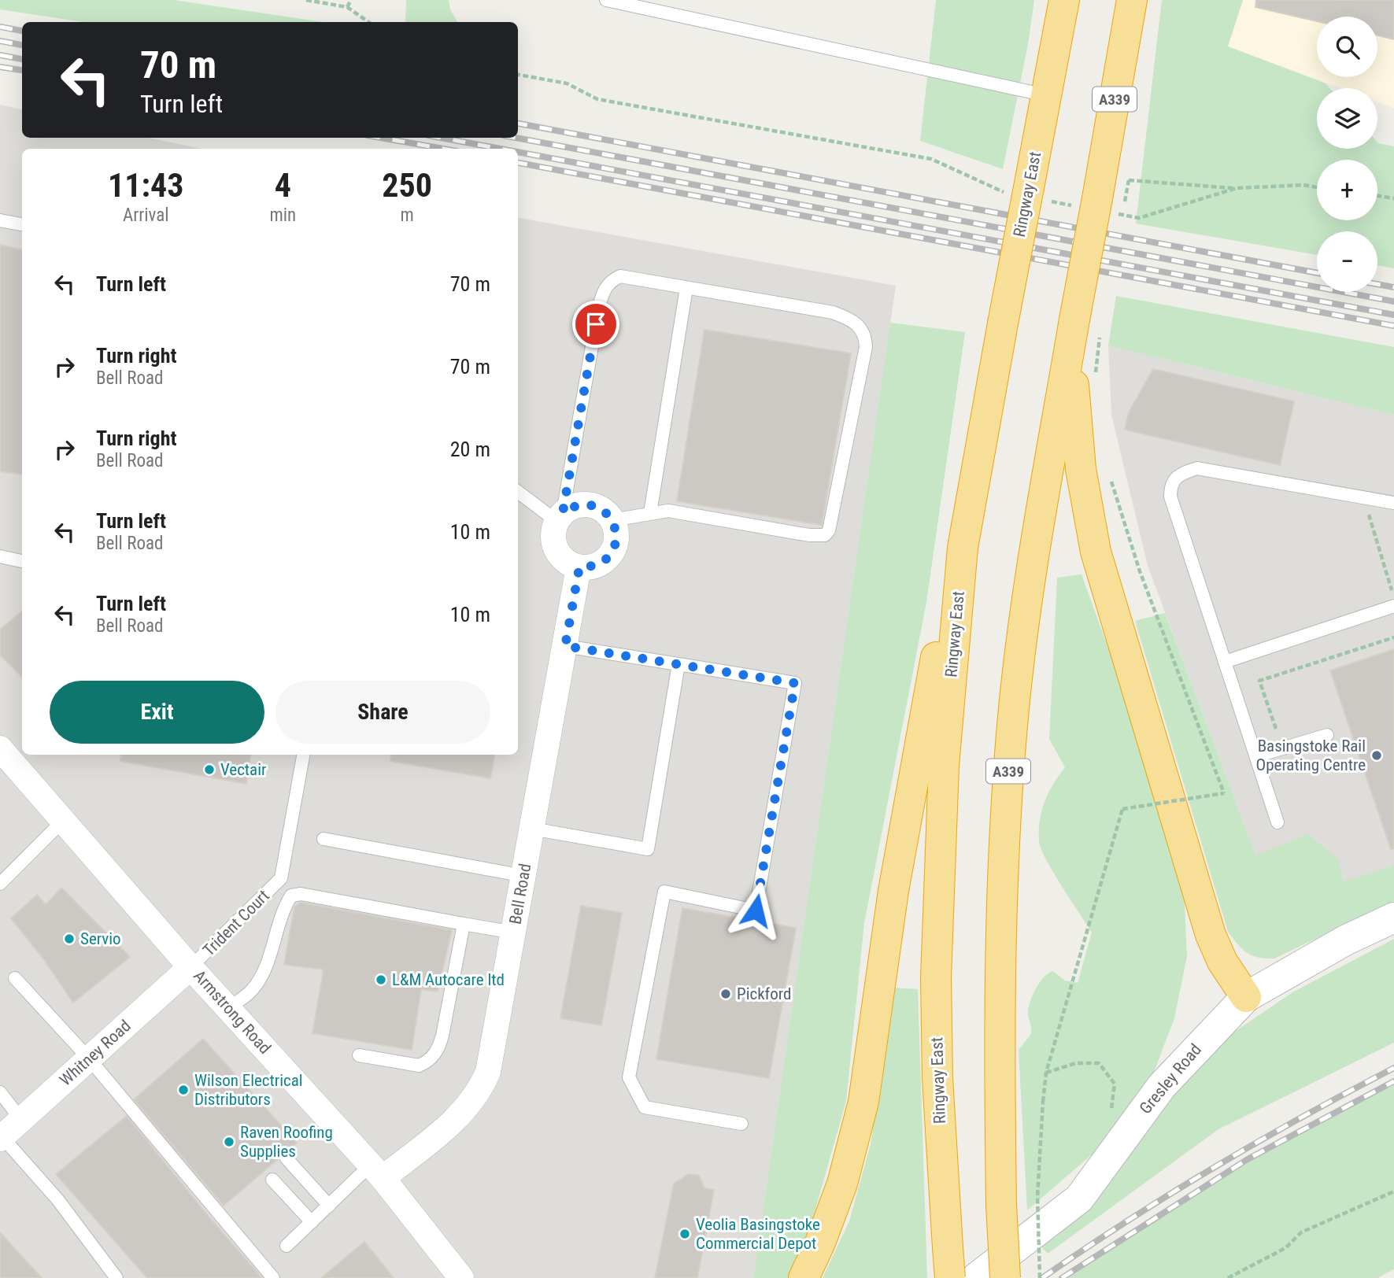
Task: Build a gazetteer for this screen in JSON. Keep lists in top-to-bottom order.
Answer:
{
  "streets": {
    "highway": ["A339", "Ringway East"],
    "street": [
      "Bell Road",
      "Armstrong Road",
      "Whitney Road",
      "Gresley Road"
    ],
    "lane": ["Trident Court"]
  },
  "crossings": [
    ["Bell Road", "Armstrong Road"],
    ["Trident Court", "Armstrong Road"],
    ["Trident Court", "Whitney Road"],
    ["Armstrong Road", "Whitney Road"]
  ],
  "places": [
    "Basingstoke Rail Operating Centre",
    "Vectair",
    "Servio",
    "L&M Autocare ltd",
    "Pickford",
    "Wilson Electrical Distributors",
    "Raven Roofing Supplies",
    "Veolia Basingstoke Commercial Depot"
  ],
  "page": {
    "map_buttons": ["+", "−"],
    "turn": ["70 m", "Turn left"],
    "eta": [
      "11:43",
      "Arrival",
      "4",
      "min",
      "250",
      "m"
    ],
    "list": [
      {
        "name": "Turn left",
        "value": "70 m"
      },
      {
        "name": "Turn right",
        "note": "Bell Road",
        "value": "70 m"
      },
      {
        "name": "Turn right",
        "note": "Bell Road",
        "value": "20 m"
      },
      {
        "name": "Turn left",
        "note": "Bell Road",
        "value": "10 m"
      },
      {
        "name": "Turn left",
        "note": "Bell Road",
        "value": "10 m"
      }
    ],
    "buttons": ["Exit", "Share"]
  }
}
